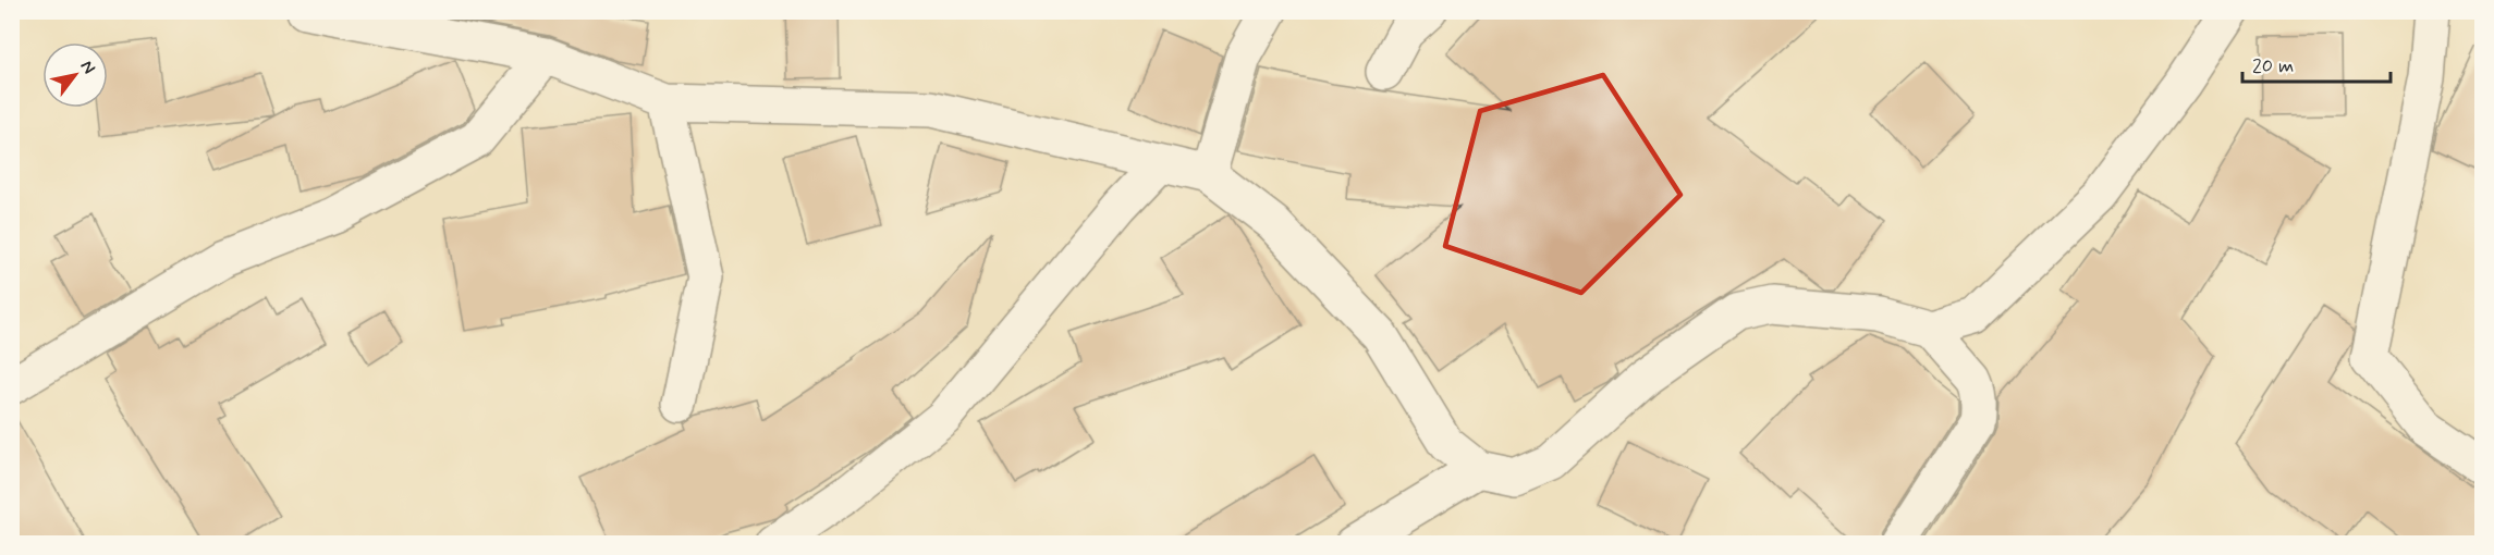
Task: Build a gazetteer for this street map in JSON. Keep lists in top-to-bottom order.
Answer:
{
  "scale_bar": "20 m",
  "north": "top right"
}
